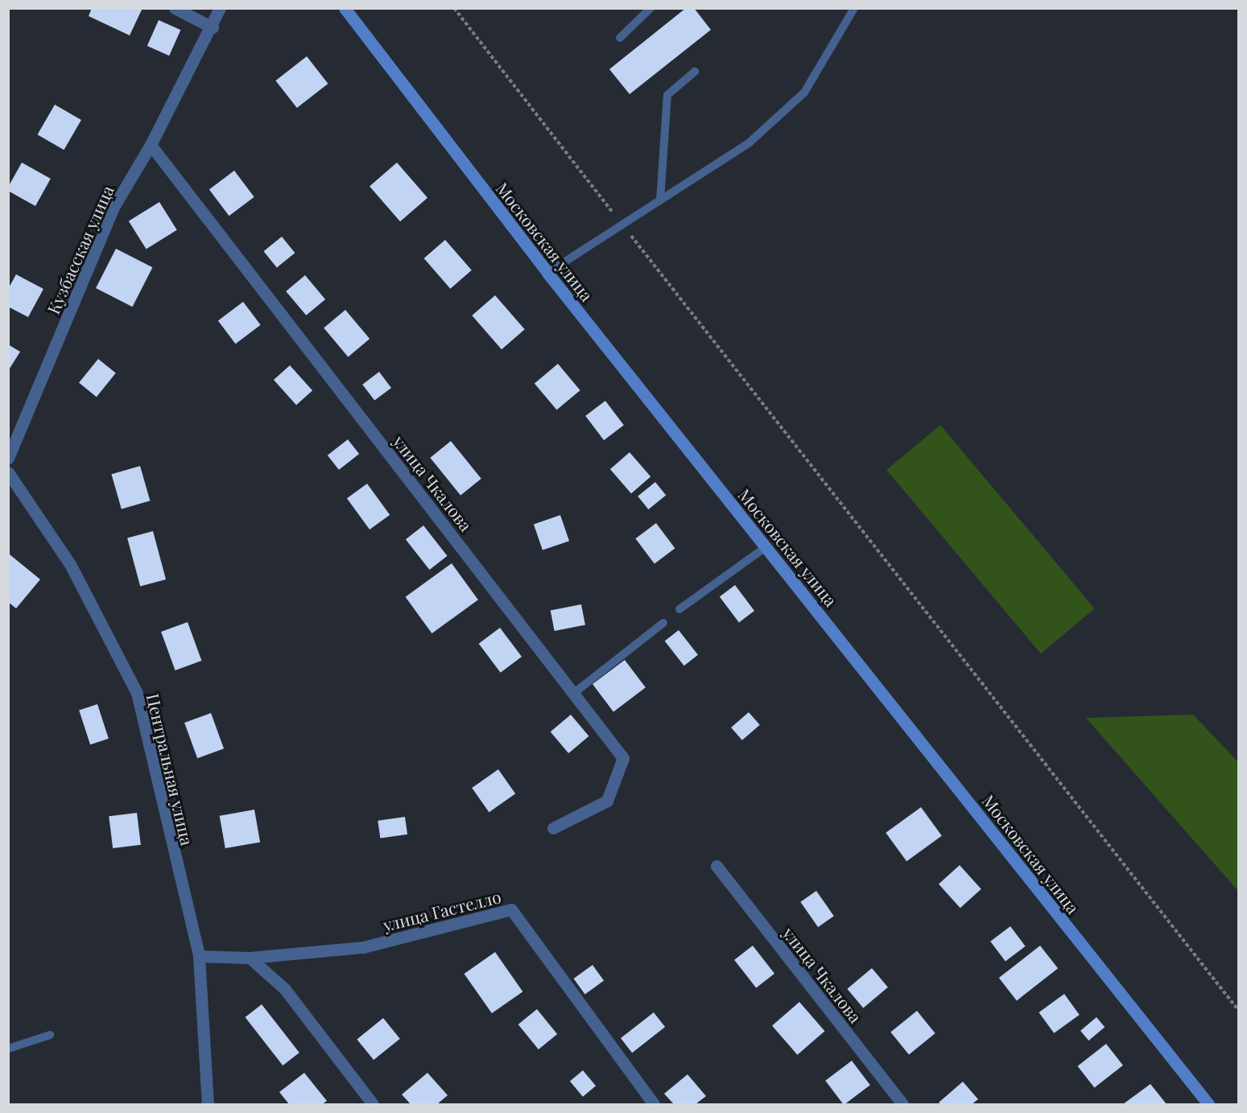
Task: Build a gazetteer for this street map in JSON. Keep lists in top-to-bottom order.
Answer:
{
  "streets": {
    "main road": ["Московская улица"],
    "street": [
      "Кузбасская улица",
      "улица Чкалова",
      "Центральная улица",
      "улица Гастелло"
    ]
  },
  "crossings": [
    ["Кузбасская улица", "улица Чкалова"],
    ["Центральная улица", "улица Гастелло"]
  ]
}
